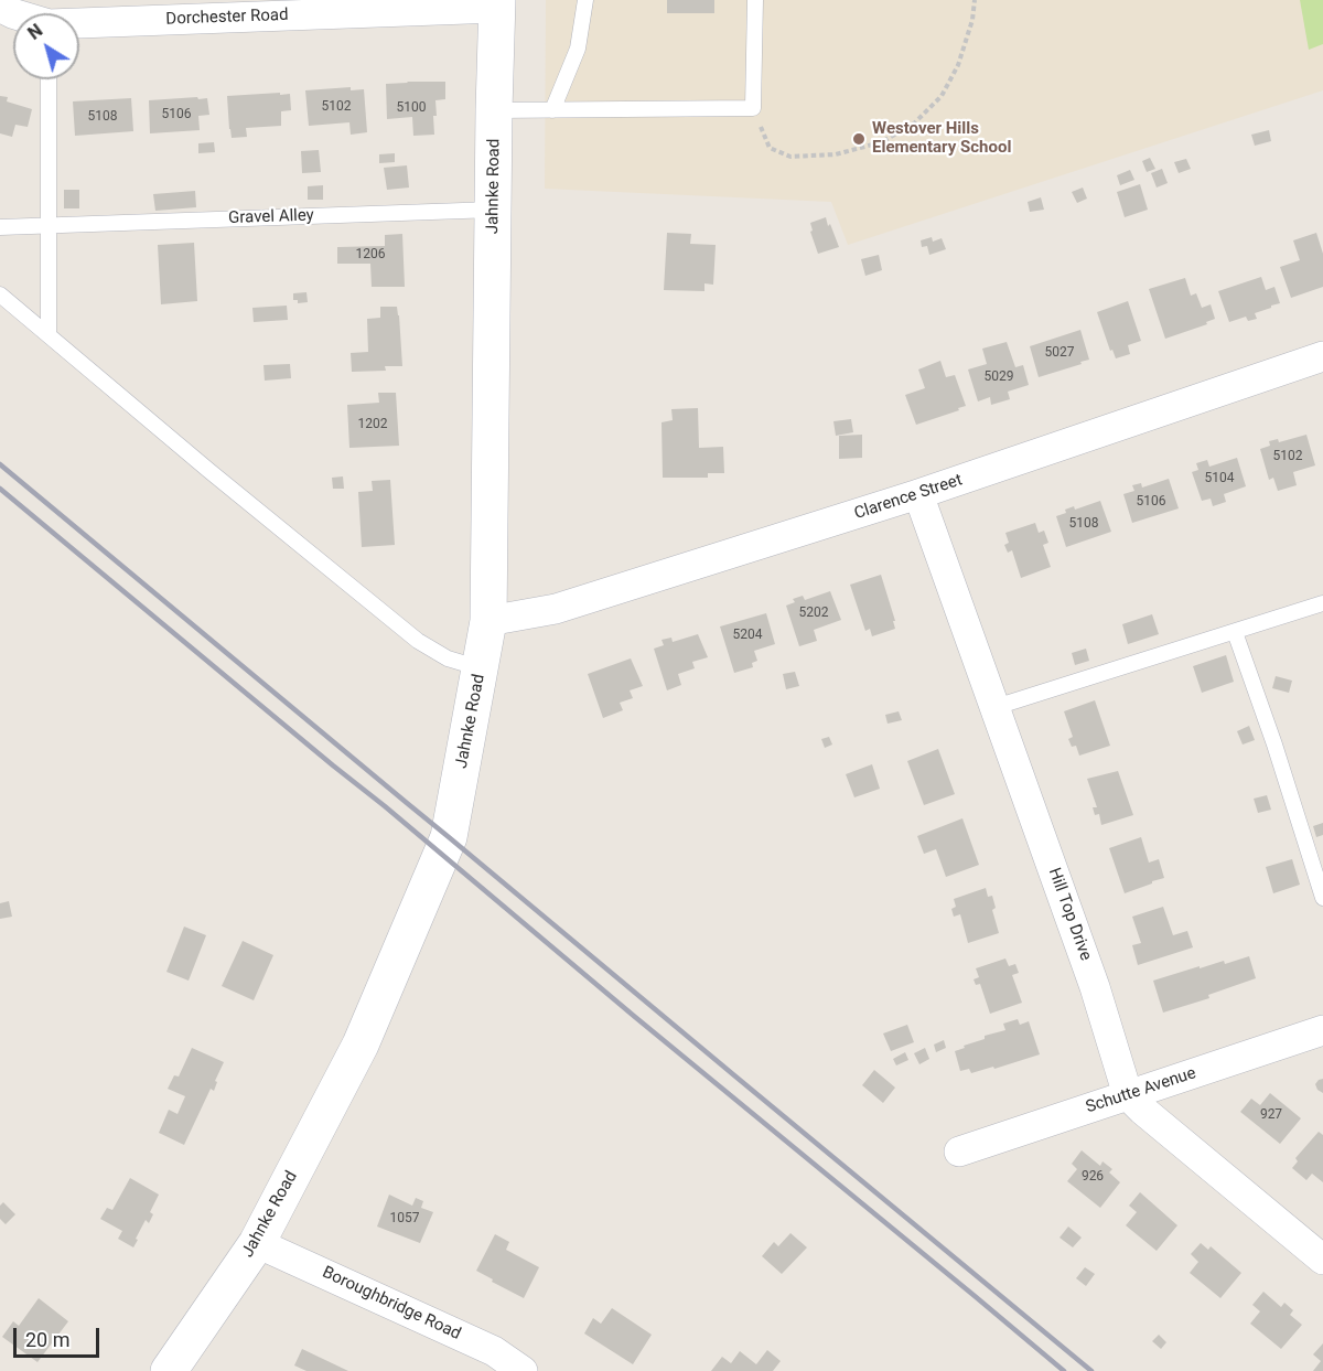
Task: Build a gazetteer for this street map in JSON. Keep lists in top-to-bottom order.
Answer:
{
  "streets": {
    "main road": ["Jahnke Road"],
    "street": [
      "Dorchester Road",
      "Clarence Street",
      "Hill Top Drive",
      "Schutte Avenue",
      "Boroughbridge Road"
    ],
    "lane": ["Gravel Alley"]
  },
  "crossings": [
    ["Dorchester Road", "Jahnke Road"],
    ["Jahnke Road", "Gravel Alley"],
    ["Jahnke Road", "Clarence Street"],
    ["Jahnke Road", "Boroughbridge Road"],
    ["Clarence Street", "Hill Top Drive"],
    ["Hill Top Drive", "Schutte Avenue"]
  ],
  "places": ["Westover Hills Elementary School"],
  "house_numbers": [
    "5102",
    "5100",
    "5106",
    "5108",
    "1206",
    "5027",
    "5029",
    "1202",
    "5102",
    "5104",
    "5106",
    "5108",
    "5202",
    "5204",
    "927",
    "926",
    "1057"
  ],
  "scale_bar": "20 m",
  "north": "top left"
}
